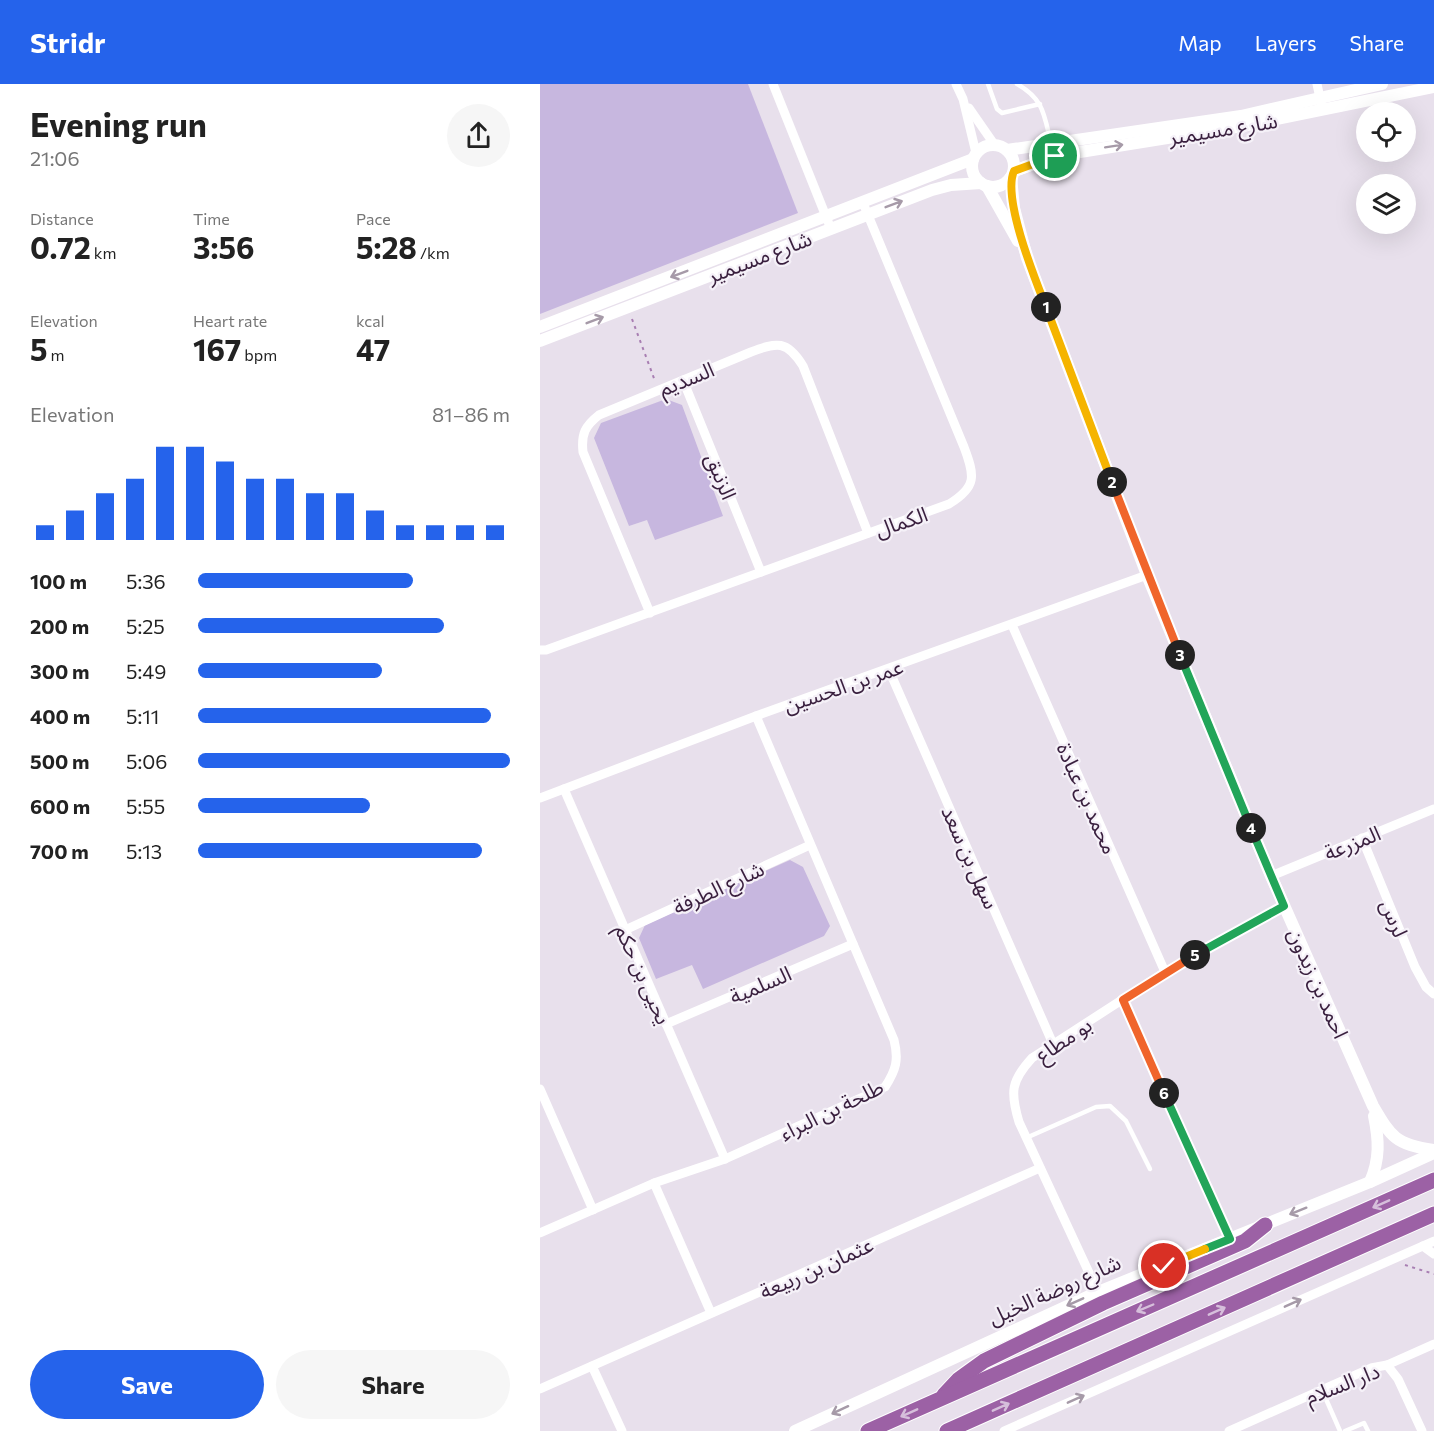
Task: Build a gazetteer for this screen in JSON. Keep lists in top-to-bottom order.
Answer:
{
  "streets": {
    "street": [
      "شارع مسيمير",
      "السديم",
      "الزنبق",
      "الكمال",
      "عمر بن الحسين",
      "محمد بن عبادة",
      "المزرعة",
      "سهل بن سعد",
      "شارع الطرفة",
      "لرس",
      "يحيى بن حكم",
      "احمد بن زيدون",
      "السلمية",
      "بو مطاع",
      "طلحة بن البراء",
      "عثمان بن ربيعة",
      "شارع روضة الخيل",
      "دار السلام"
    ]
  },
  "crossings": [
    ["شارع مسيمير", "الكمال"],
    ["شارع مسيمير", "احمد بن زيدون"],
    ["السديم", "الزنبق"],
    ["السديم", "الكمال"],
    ["الزنبق", "الكمال"],
    ["عمر بن الحسين", "محمد بن عبادة"],
    ["عمر بن الحسين", "سهل بن سعد"],
    ["عمر بن الحسين", "يحيى بن حكم"],
    ["عمر بن الحسين", "احمد بن زيدون"],
    ["عمر بن الحسين", "طلحة بن البراء"],
    ["محمد بن عبادة", "بو مطاع"],
    ["المزرعة", "لرس"],
    ["المزرعة", "احمد بن زيدون"],
    ["سهل بن سعد", "بو مطاع"],
    ["شارع الطرفة", "يحيى بن حكم"],
    ["شارع الطرفة", "طلحة بن البراء"],
    ["يحيى بن حكم", "السلمية"],
    ["يحيى بن حكم", "طلحة بن البراء"],
    ["احمد بن زيدون", "بو مطاع"],
    ["احمد بن زيدون", "شارع روضة الخيل"],
    ["السلمية", "طلحة بن البراء"],
    ["بو مطاع", "عثمان بن ربيعة"],
    ["بو مطاع", "شارع روضة الخيل"]
  ],
  "page": {
    "header": "Stridr",
    "nav": ["Map", "Layers", "Share"],
    "heading": ["Evening run", "21:06"],
    "stats": [
      ["Distance", "0.72 km"],
      ["Time", "3:56"],
      ["Pace", "5:28 /km"],
      ["Elevation", "5 m"],
      ["Heart rate", "167 bpm"],
      ["kcal", "47"]
    ],
    "pins": [
      "1",
      "2",
      "3",
      "4",
      "5",
      "6"
    ],
    "chart": ["Elevation", "81–86 m"],
    "list": [
      {
        "name": "100 m",
        "note": "5:36"
      },
      {
        "name": "200 m",
        "note": "5:25"
      },
      {
        "name": "300 m",
        "note": "5:49"
      },
      {
        "name": "400 m",
        "note": "5:11"
      },
      {
        "name": "500 m",
        "note": "5:06"
      },
      {
        "name": "600 m",
        "note": "5:55"
      },
      {
        "name": "700 m",
        "note": "5:13"
      }
    ],
    "buttons": ["Save", "Share"]
  }
}
